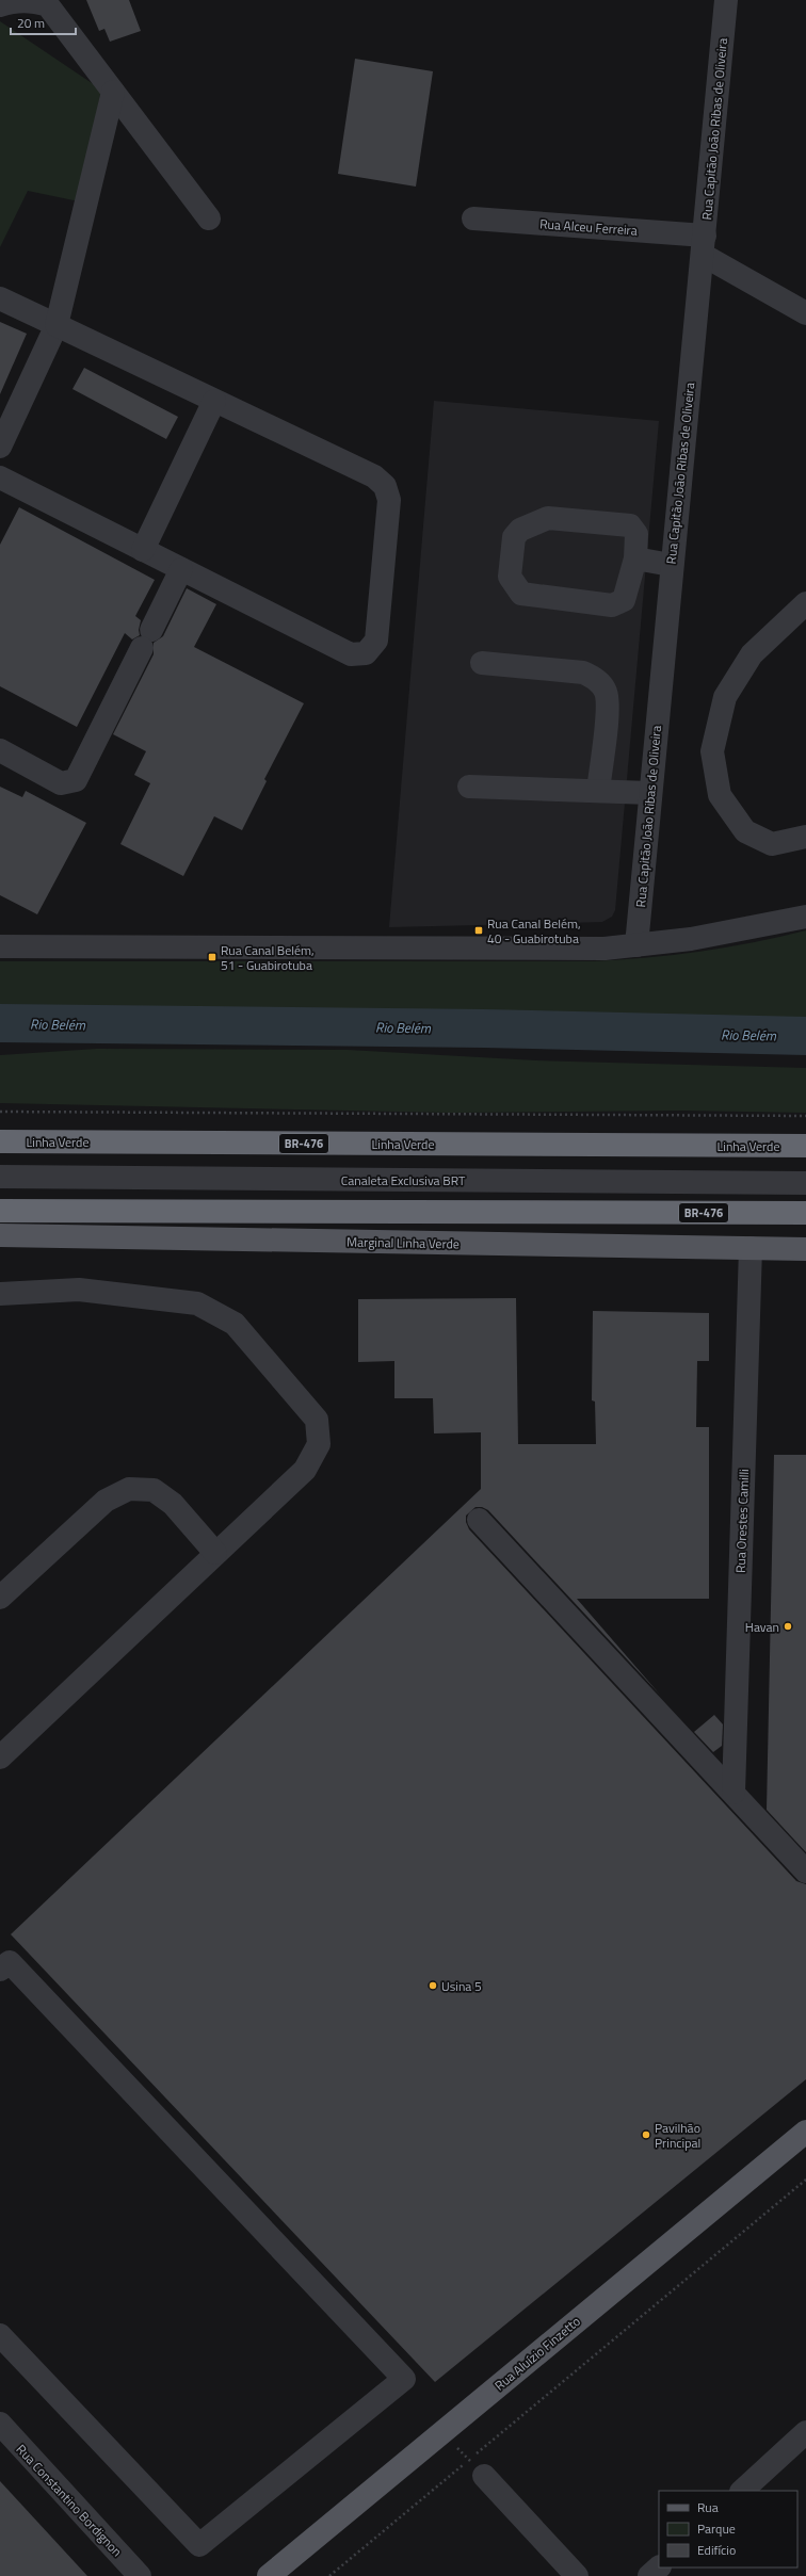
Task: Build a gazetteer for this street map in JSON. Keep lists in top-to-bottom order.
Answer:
{
  "streets": {
    "highway": ["Linha Verde", "BR-476"],
    "main road": ["Marginal Linha Verde", "Rua Aluízio Finzetto"],
    "street": [
      "Rua Capitão João Ribas de Oliveira",
      "Rua Alceu Ferreira",
      "Canaleta Exclusiva BRT",
      "Rua Orestes Camilli",
      "Rua Constantino Bordignon"
    ]
  },
  "crossings": [
    ["Rua Capitão João Ribas de Oliveira", "Rua Alceu Ferreira"],
    ["Marginal Linha Verde", "Rua Orestes Camilli"]
  ],
  "water": ["Rio Belém"],
  "places": {
    "transit": ["Rua Canal Belém, 40 - Guabirotuba", "Rua Canal Belém, 51 - Guabirotuba"],
    "other": ["Havan", "Usina 5", "Pavilhão Principal"]
  },
  "legend": ["Rua", "Parque", "Edifício"],
  "scale_bar": "20 m"
}
